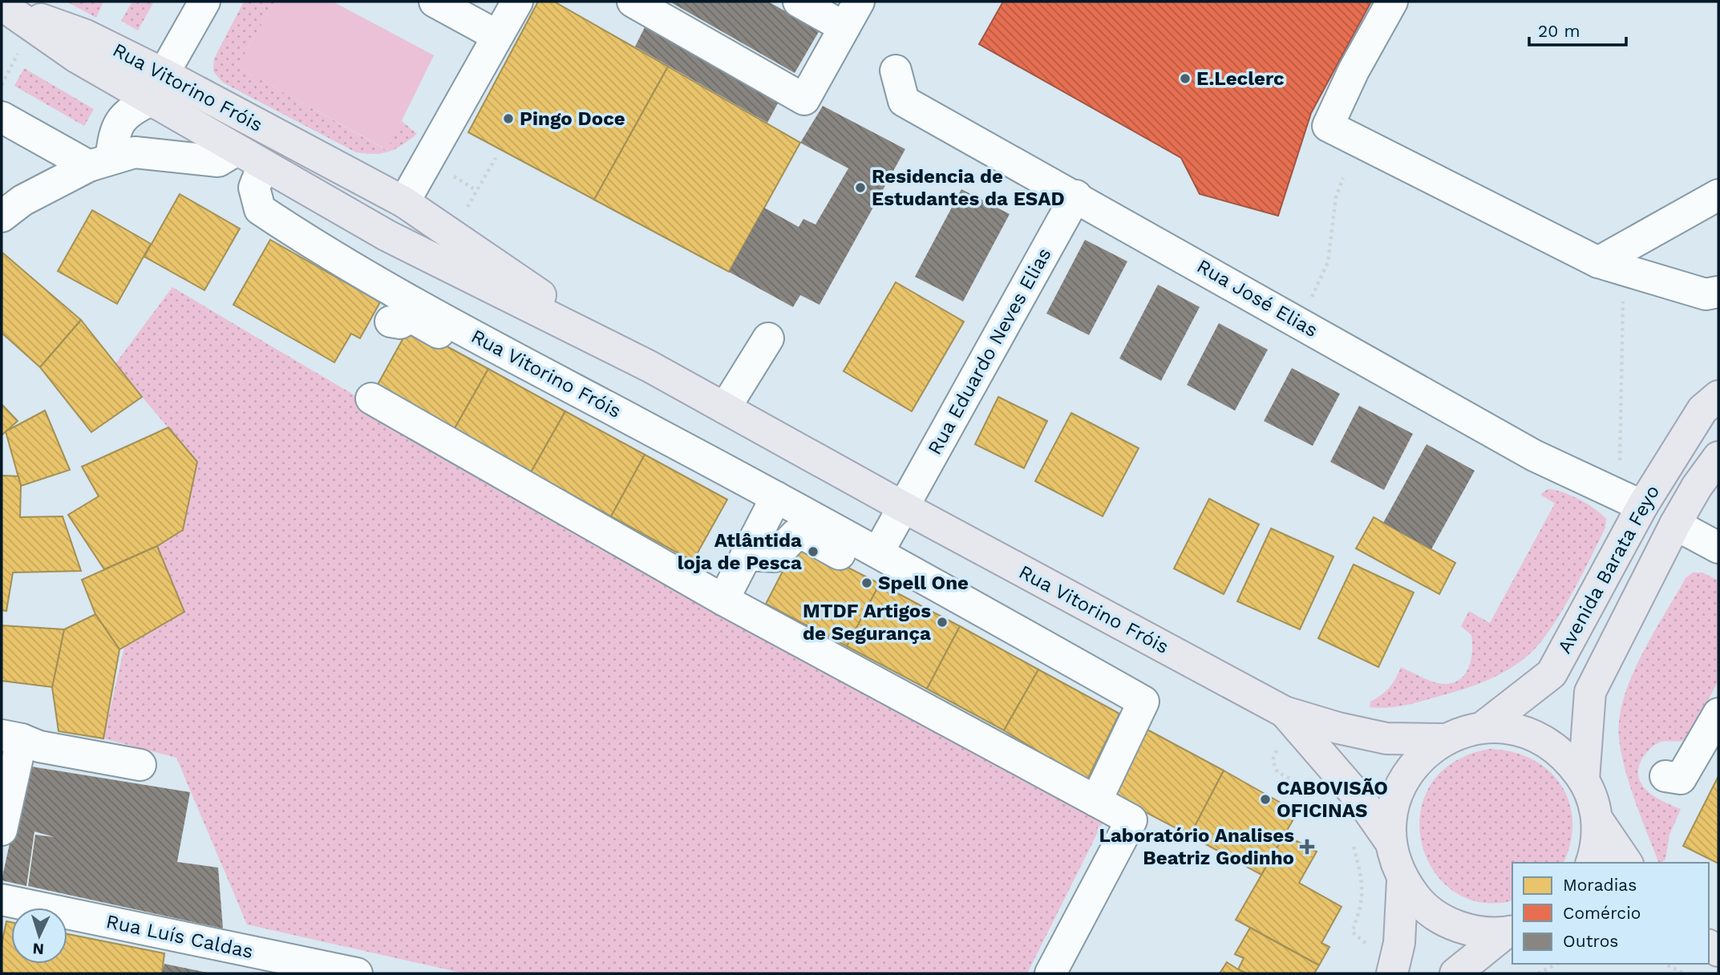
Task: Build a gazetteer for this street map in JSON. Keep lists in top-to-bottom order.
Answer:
{
  "streets": {
    "main road": ["Rua Vitorino Fróis", "Avenida Barata Feyo"],
    "street": ["Rua José Elias", "Rua Eduardo Neves Elias", "Rua Luís Caldas"]
  },
  "crossings": [
    ["Rua Vitorino Fróis", "Rua Eduardo Neves Elias"],
    ["Rua José Elias", "Rua Eduardo Neves Elias"],
    ["Rua José Elias", "Avenida Barata Feyo"]
  ],
  "places": {
    "other": [
      "E.Leclerc",
      "Pingo Doce",
      "Residencia de Estudantes da ESAD",
      "Atlântida loja de Pesca",
      "Spell One",
      "MTDF Artigos de Segurança",
      "CABOVISÃO OFICINAS"
    ],
    "health": ["Laboratório Analises Beatriz Godinho"]
  },
  "legend": ["Moradias", "Comércio", "Outros"],
  "scale_bar": "20 m",
  "north": "bottom"
}
